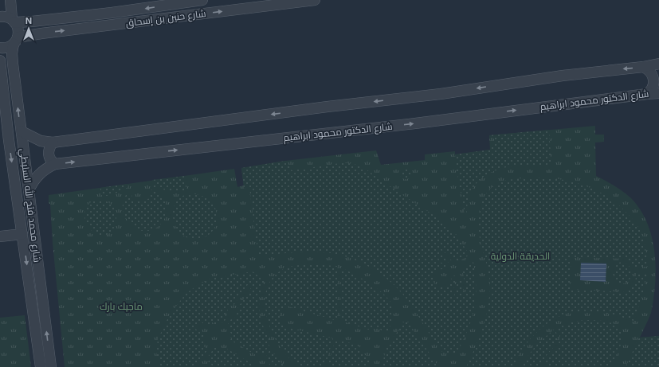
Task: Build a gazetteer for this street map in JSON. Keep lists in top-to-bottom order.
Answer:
{
  "streets": {
    "street": ["شارع حنين بن إسحاق", "شارع الدكتور محمود ابراهيم", "شارع محمد فتح الله السليطي"]
  },
  "crossings": [
    ["شارع حنين بن إسحاق", "شارع محمد فتح الله السليطي"],
    ["شارع الدكتور محمود ابراهيم", "شارع محمد فتح الله السليطي"]
  ],
  "parks": ["الحديقة الدولية", "ماجيك بارك"],
  "north": "top"
}
